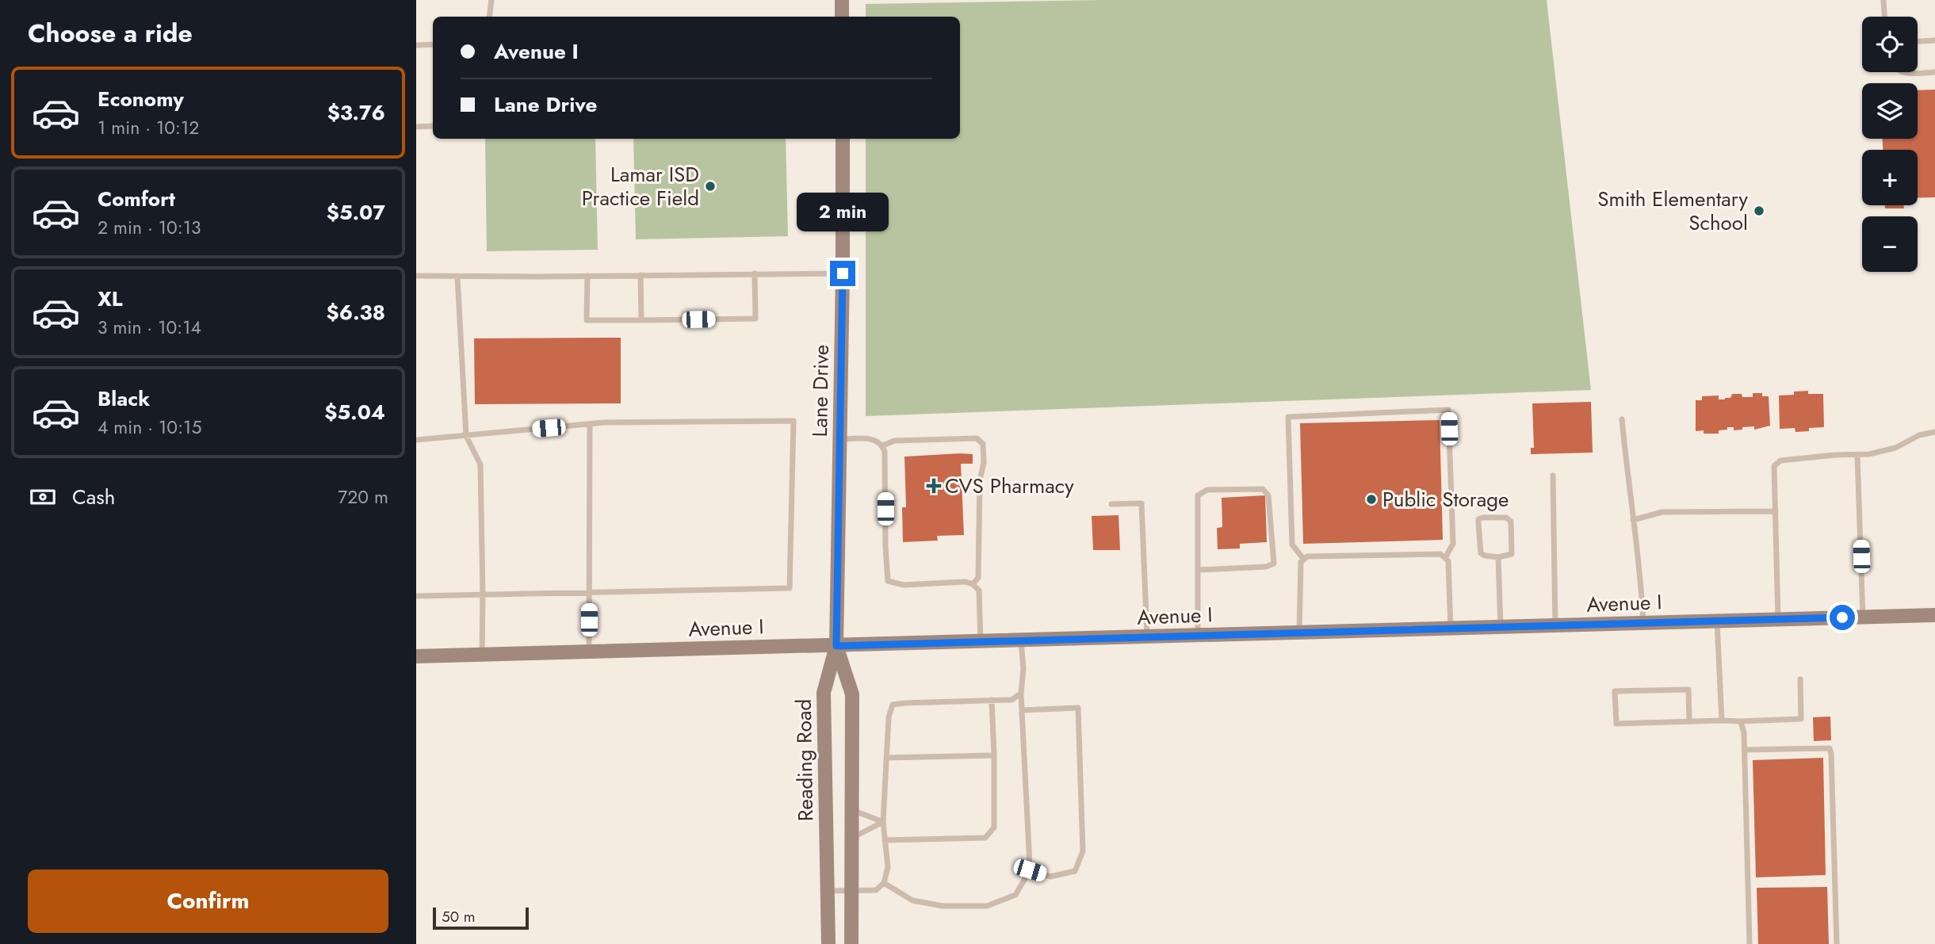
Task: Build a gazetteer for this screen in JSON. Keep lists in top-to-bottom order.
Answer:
{
  "streets": {
    "main road": ["Lane Drive", "Avenue I", "Reading Road"]
  },
  "crossings": [
    ["Lane Drive", "Avenue I"],
    ["Lane Drive", "Reading Road"],
    ["Avenue I", "Reading Road"]
  ],
  "places": {
    "other": ["Lamar ISD Practice Field", "Smith Elementary School", "Public Storage"],
    "health": ["CVS Pharmacy"]
  },
  "scale_bar": "50 m",
  "page": {
    "heading": "Choose a ride",
    "map_buttons": ["+", "−"],
    "banner": ["Avenue I", "Lane Drive"],
    "list": [
      {
        "name": "Economy",
        "note": "1 min · 10:12",
        "value": "$3.76"
      },
      {
        "name": "Comfort",
        "note": "2 min · 10:13",
        "value": "$5.07"
      },
      {
        "name": "XL",
        "note": "3 min · 10:14",
        "value": "$6.38"
      },
      {
        "name": "Black",
        "note": "4 min · 10:15",
        "value": "$5.04"
      }
    ],
    "bubble": "2 min",
    "pay": ["Cash", "720 m"],
    "buttons": "Confirm",
    "scale": "50 m"
  }
}
